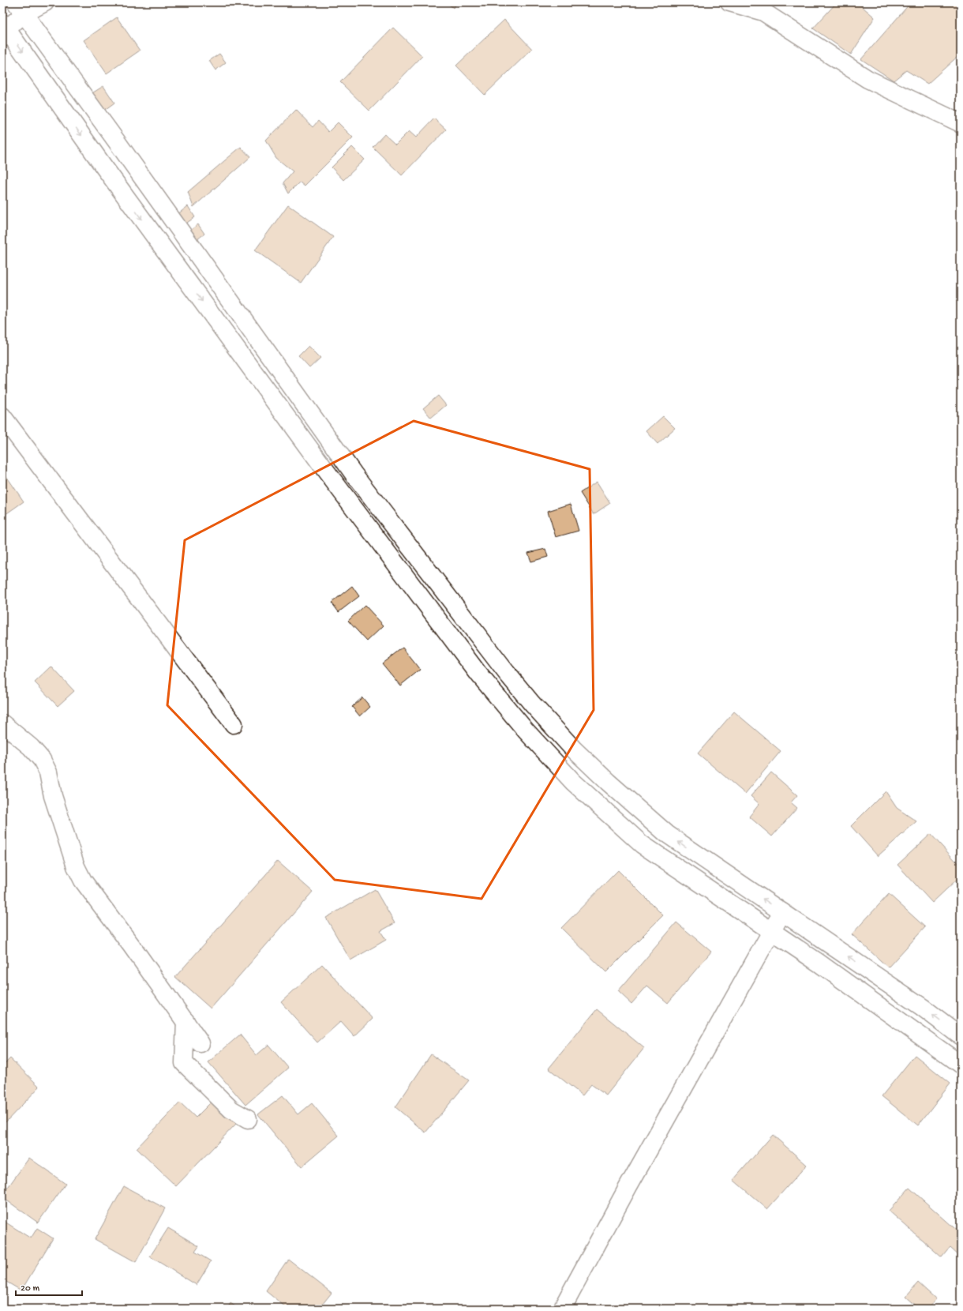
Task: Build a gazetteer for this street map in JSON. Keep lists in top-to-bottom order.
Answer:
{
  "scale_bar": "20 m"
}
